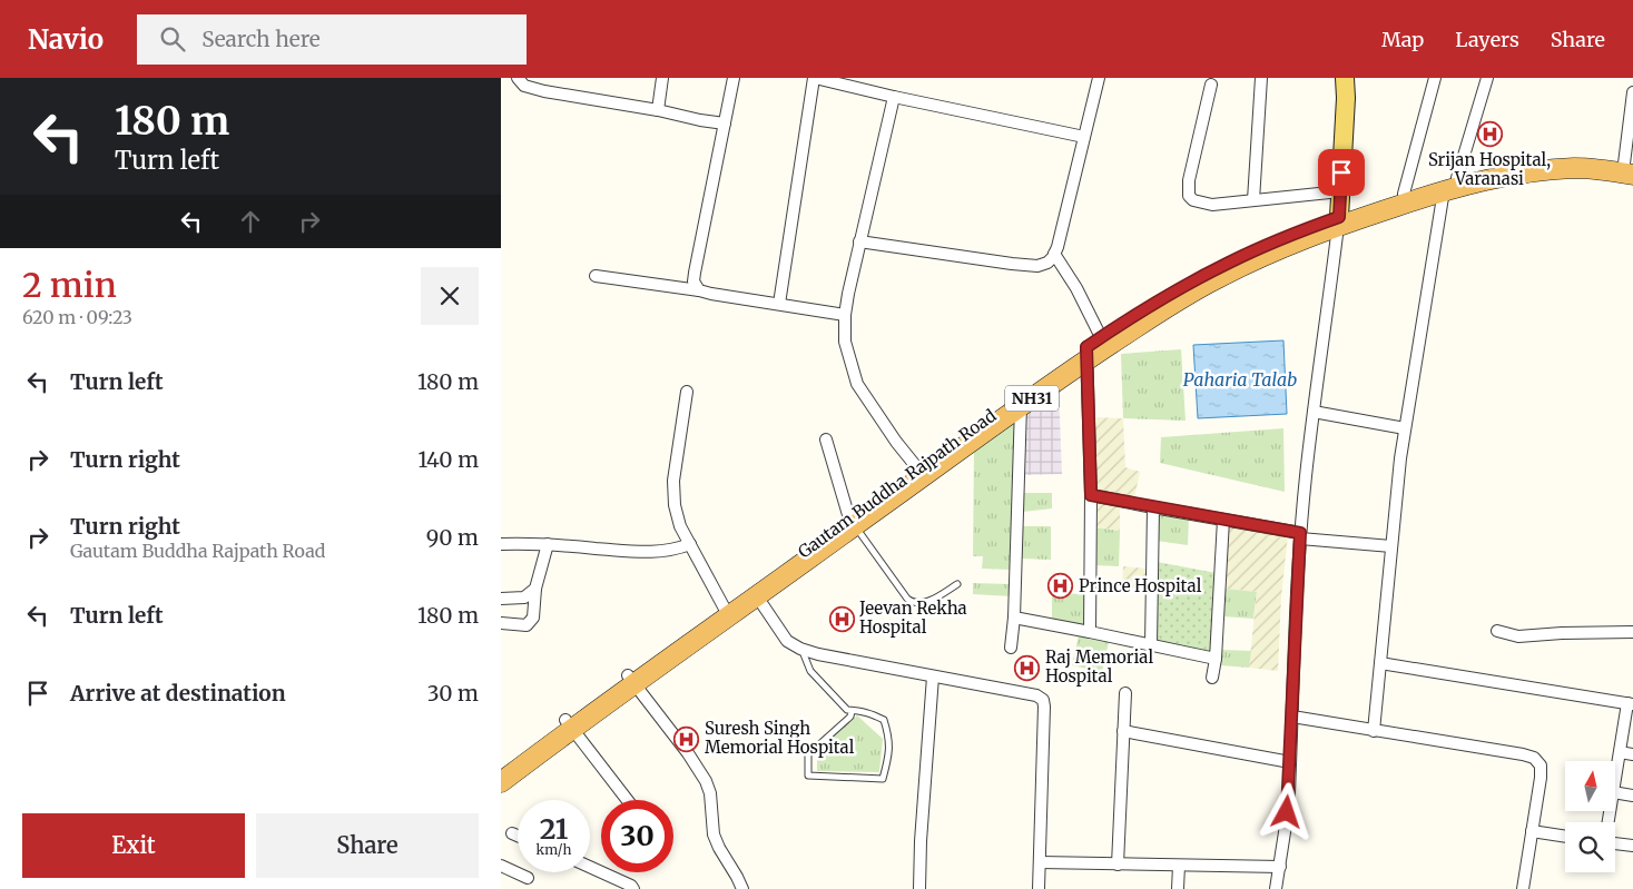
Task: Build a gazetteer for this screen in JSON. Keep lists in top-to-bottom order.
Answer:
{
  "streets": {
    "highway": ["NH31", "Gautam Buddha Rajpath Road"]
  },
  "crossings": [
    ["NH31", "Gautam Buddha Rajpath Road"]
  ],
  "water": ["Paharia Talab"],
  "places": {
    "hospital": [
      "Srijan Hospital, Varanasi",
      "Prince Hospital",
      "Jeevan Rekha Hospital",
      "Raj Memorial Hospital",
      "Suresh Singh Memorial Hospital"
    ]
  },
  "north": "top",
  "page": {
    "header": "Navio",
    "search": "Search here",
    "nav": ["Map", "Layers", "Share"],
    "turn": ["180 m", "Turn left"],
    "heading": ["2 min", "620 m · 09:23"],
    "list": [
      {
        "name": "Turn left",
        "value": "180 m"
      },
      {
        "name": "Turn right",
        "value": "140 m"
      },
      {
        "name": "Turn right",
        "note": "Gautam Buddha Rajpath Road",
        "value": "90 m"
      },
      {
        "name": "Turn left",
        "value": "180 m"
      },
      {
        "name": "Arrive at destination",
        "value": "30 m"
      }
    ],
    "speed": "21 km/h",
    "limit": "30",
    "buttons": ["Exit", "Share"]
  }
}
